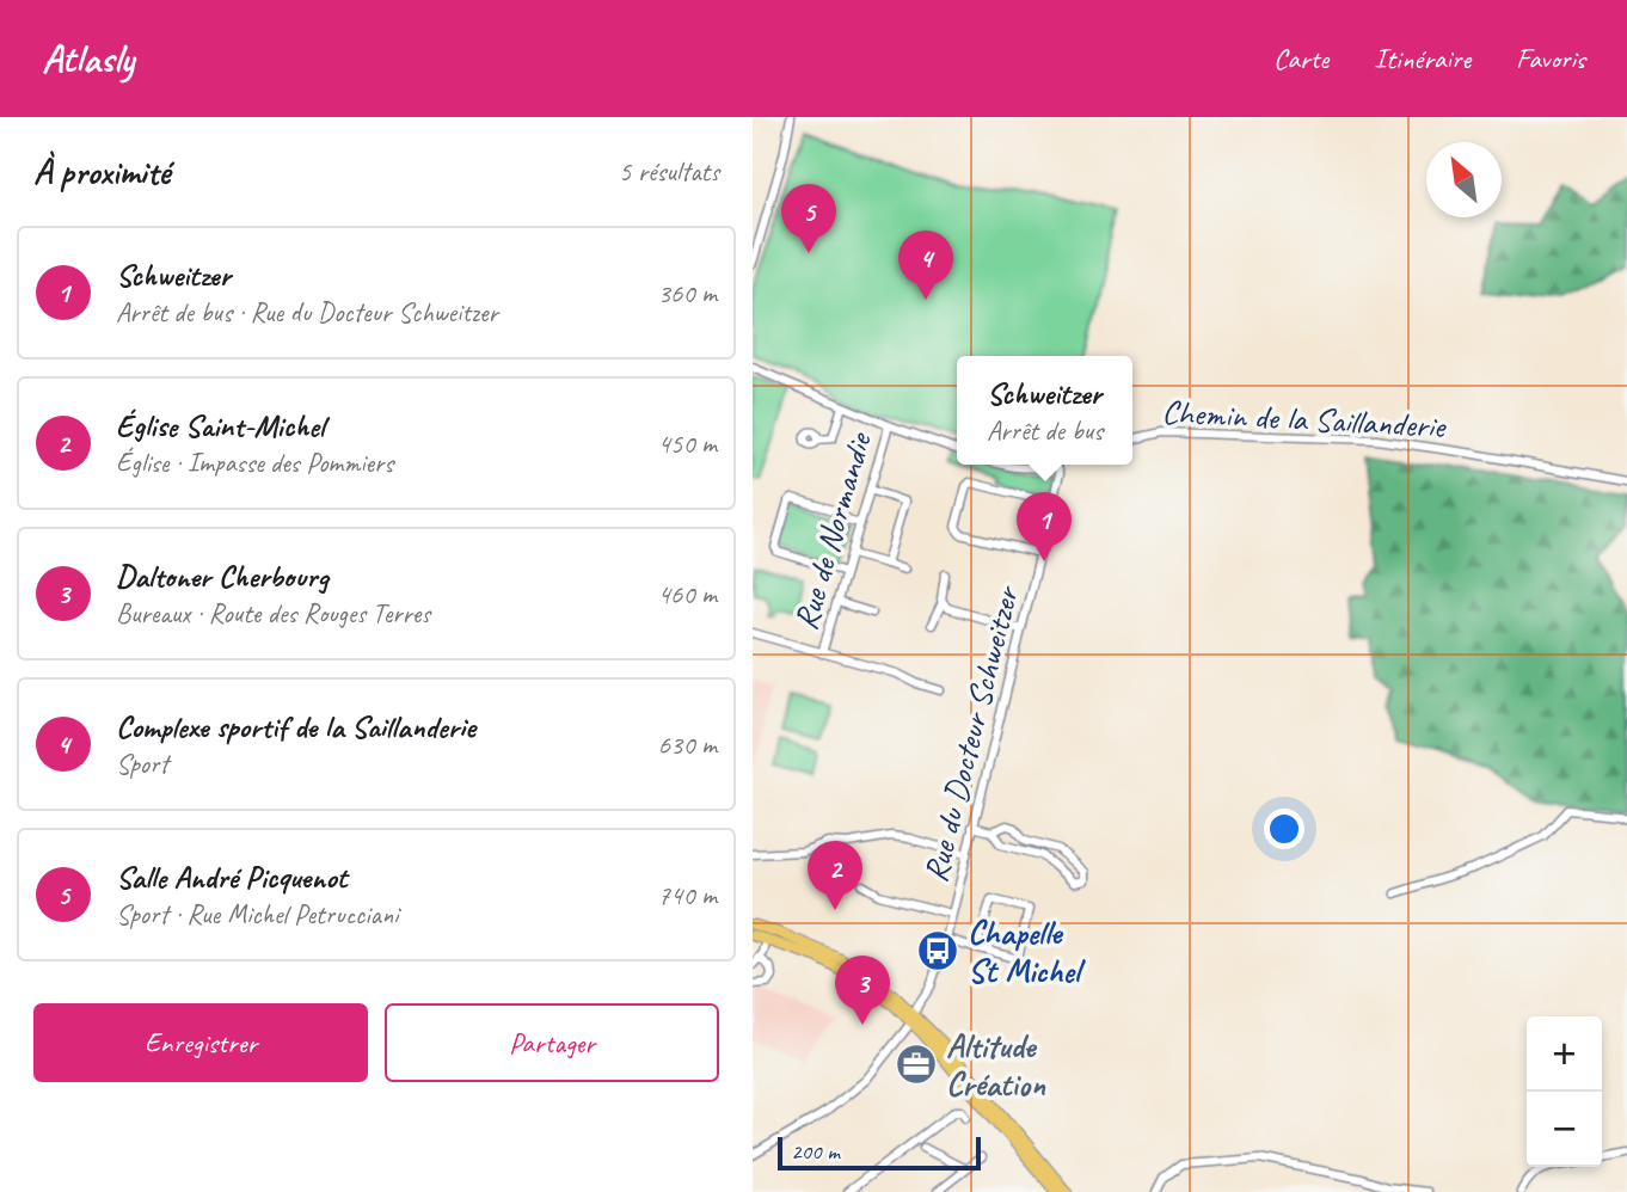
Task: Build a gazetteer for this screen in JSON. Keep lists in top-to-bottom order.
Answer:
{
  "streets": {
    "street": ["Chemin de la Saillanderie", "Rue de Normandie", "Rue du Docteur Schweitzer"]
  },
  "places": {
    "bus stop": ["Chapelle St Michel"],
    "office": ["Altitude Création"]
  },
  "scale_bar": "200 m",
  "north": "top left",
  "page": {
    "header": "Atlasly",
    "nav": ["Carte", "Itinéraire", "Favoris"],
    "heading": ["À proximité", "5 résultats"],
    "pins": [
      "5",
      "4",
      "1",
      "2",
      "3"
    ],
    "list": [
      {
        "mark": "1",
        "name": "Schweitzer",
        "note": "Arrêt de bus · Rue du Docteur Schweitzer",
        "value": "360 m"
      },
      {
        "mark": "2",
        "name": "Église Saint-Michel",
        "note": "Église · Impasse des Pommiers",
        "value": "450 m"
      },
      {
        "mark": "3",
        "name": "Daltoner Cherbourg",
        "note": "Bureaux · Route des Rouges Terres",
        "value": "460 m"
      },
      {
        "mark": "4",
        "name": "Complexe sportif de la Saillanderie",
        "note": "Sport",
        "value": "630 m"
      },
      {
        "mark": "5",
        "name": "Salle André Picquenot",
        "note": "Sport · Rue Michel Petrucciani",
        "value": "740 m"
      }
    ],
    "popup": ["Schweitzer", "Arrêt de bus"],
    "buttons": ["Enregistrer", "Partager"],
    "map_buttons": ["+", "−"],
    "scale": "200 m"
  }
}
